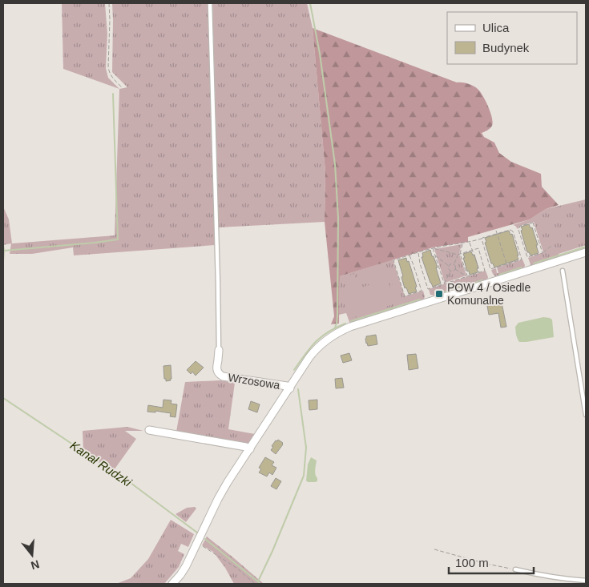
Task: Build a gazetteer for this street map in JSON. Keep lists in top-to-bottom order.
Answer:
{
  "streets": {
    "street": ["Wrzosowa"]
  },
  "water": ["Kanał Rudzki"],
  "places": {
    "transit": ["POW 4 / Osiedle Komunalne"]
  },
  "legend": ["Ulica", "Budynek"],
  "scale_bar": "100 m",
  "north": "bottom"
}
